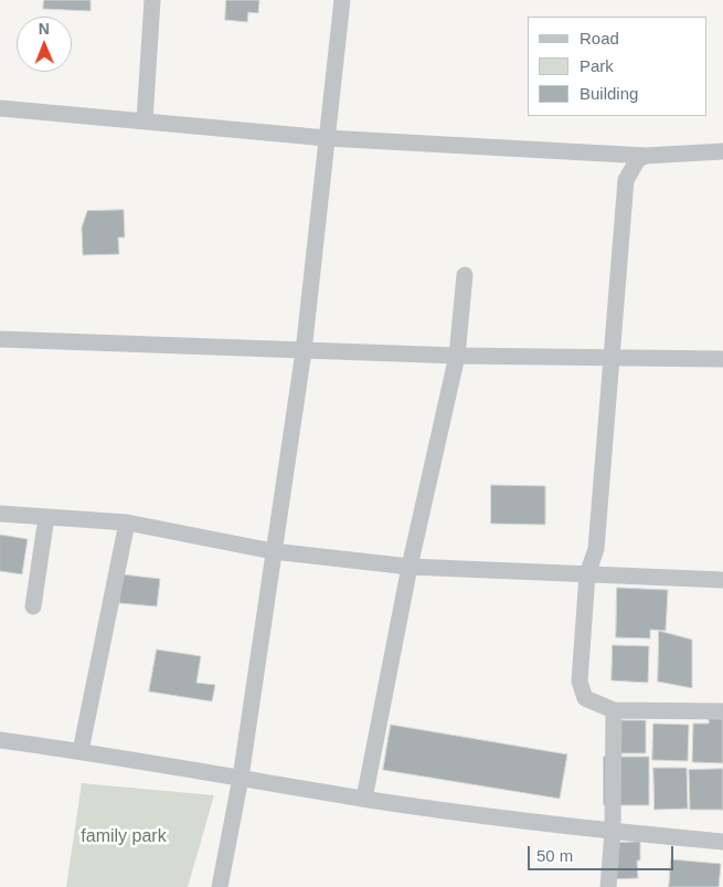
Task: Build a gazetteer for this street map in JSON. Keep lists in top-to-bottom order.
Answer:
{
  "parks": ["family park"],
  "legend": ["Road", "Park", "Building"],
  "scale_bar": "50 m",
  "north": "top"
}
